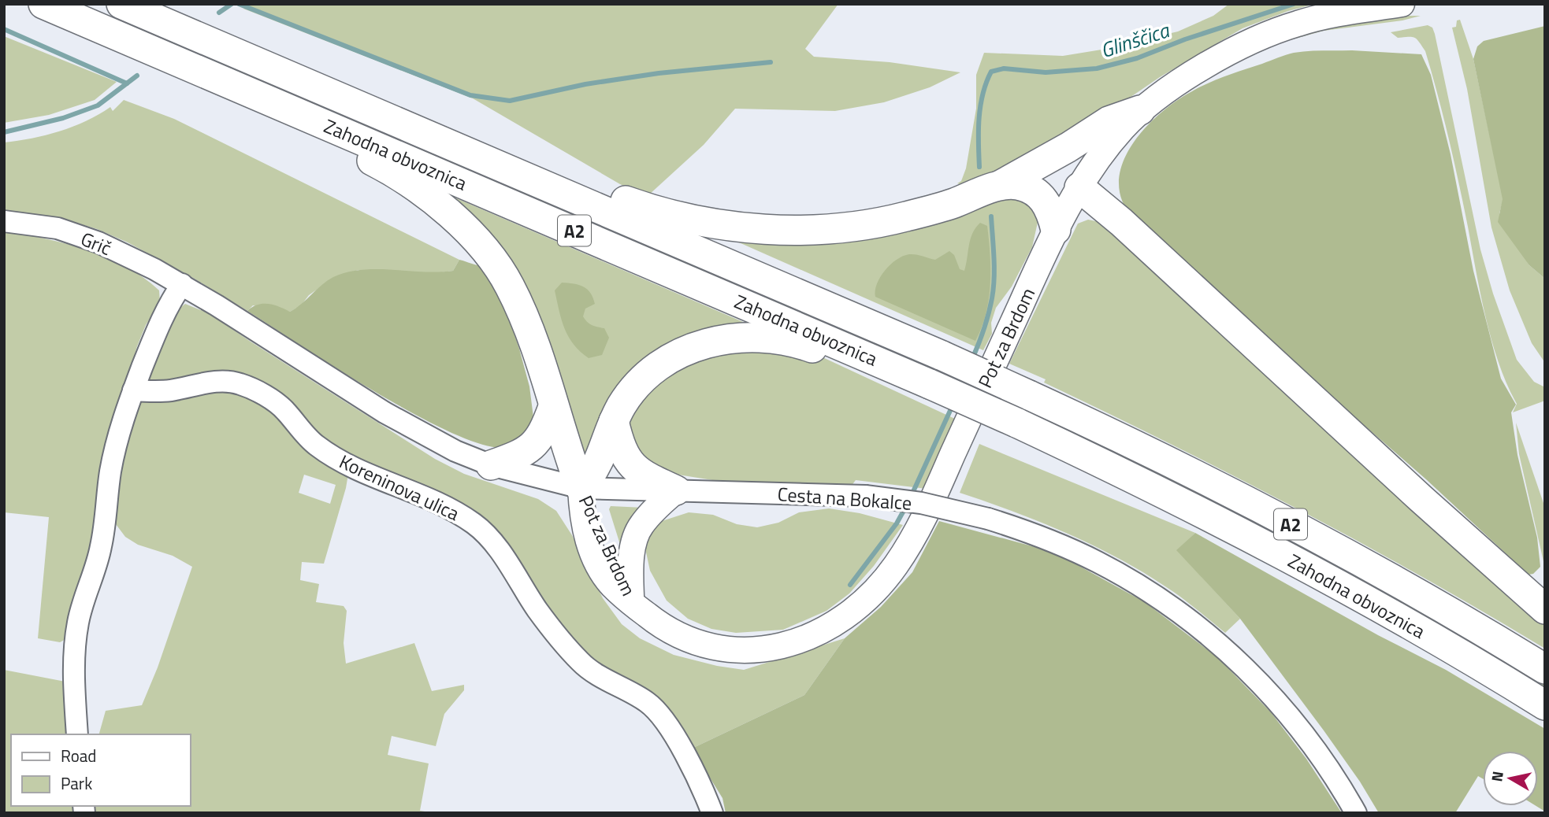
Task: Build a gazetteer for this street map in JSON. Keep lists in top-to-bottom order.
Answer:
{
  "streets": {
    "highway": ["Zahodna obvoznica", "A2"],
    "main road": ["Pot za Brdom"],
    "street": ["Grič", "Koreninova ulica", "Cesta na Bokalce"]
  },
  "crossings": [
    ["Grič", "Cesta na Bokalce"],
    ["Pot za Brdom", "Cesta na Bokalce"]
  ],
  "water": ["Glinščica"],
  "legend": ["Road", "Park"],
  "north": "left"
}
